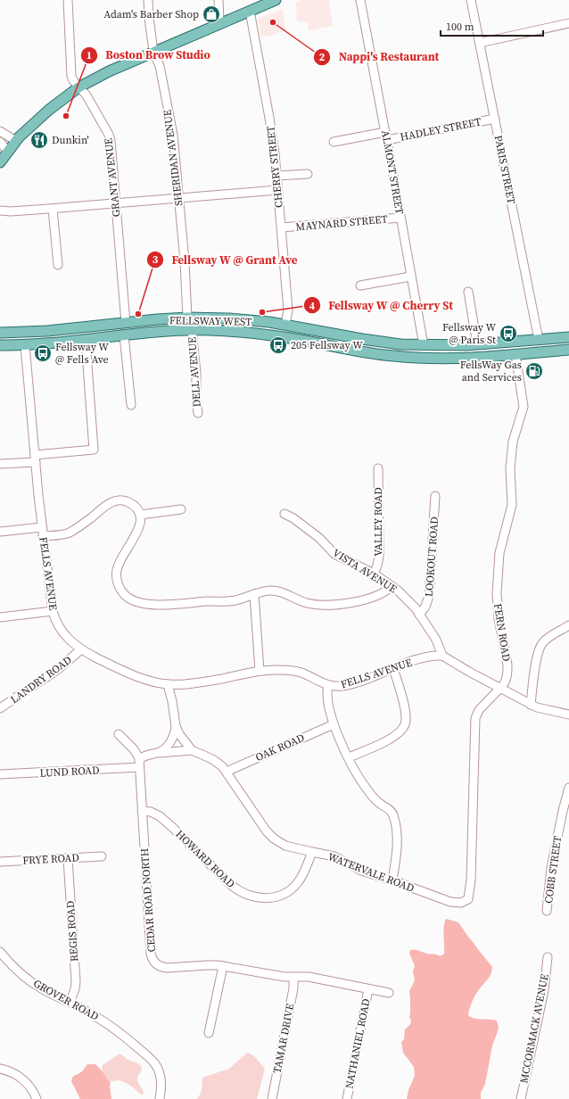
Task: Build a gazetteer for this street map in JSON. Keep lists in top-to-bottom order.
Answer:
{
  "streets": {
    "main road": ["FELLSWAY WEST"],
    "street": [
      "HADLEY STREET",
      "SHERIDAN AVENUE",
      "CHERRY STREET",
      "PARIS STREET",
      "ALMONT STREET",
      "GRANT AVENUE",
      "MAYNARD STREET",
      "DELL AVENUE",
      "VALLEY ROAD",
      "LOOKOUT ROAD",
      "VISTA AVENUE",
      "FELLS AVENUE",
      "FERN ROAD",
      "LANDRY ROAD",
      "OAK ROAD",
      "LUND ROAD",
      "FRYE ROAD",
      "HOWARD ROAD",
      "COBB STREET",
      "WATERVALE ROAD",
      "CEDAR ROAD NORTH",
      "REGIS ROAD",
      "GROVER ROAD",
      "MCCORMACK AVENUE",
      "TAMAR DRIVE",
      "NATHANIEL ROAD"
    ]
  },
  "crossings": [
    ["HADLEY STREET", "PARIS STREET"],
    ["HADLEY STREET", "ALMONT STREET"],
    ["SHERIDAN AVENUE", "FELLSWAY WEST"],
    ["CHERRY STREET", "MAYNARD STREET"],
    ["CHERRY STREET", "FELLSWAY WEST"],
    ["PARIS STREET", "FELLSWAY WEST"],
    ["ALMONT STREET", "MAYNARD STREET"],
    ["ALMONT STREET", "FELLSWAY WEST"],
    ["GRANT AVENUE", "FELLSWAY WEST"],
    ["FELLSWAY WEST", "DELL AVENUE"],
    ["FELLSWAY WEST", "FELLS AVENUE"],
    ["FELLSWAY WEST", "FERN ROAD"],
    ["VALLEY ROAD", "VISTA AVENUE"],
    ["LOOKOUT ROAD", "VISTA AVENUE"],
    ["VISTA AVENUE", "FELLS AVENUE"],
    ["FELLS AVENUE", "LANDRY ROAD"],
    ["FELLS AVENUE", "WATERVALE ROAD"],
    ["FERN ROAD", "WATERVALE ROAD"],
    ["OAK ROAD", "WATERVALE ROAD"],
    ["LUND ROAD", "WATERVALE ROAD"],
    ["LUND ROAD", "CEDAR ROAD NORTH"],
    ["FRYE ROAD", "REGIS ROAD"],
    ["HOWARD ROAD", "WATERVALE ROAD"],
    ["HOWARD ROAD", "CEDAR ROAD NORTH"],
    ["CEDAR ROAD NORTH", "TAMAR DRIVE"],
    ["CEDAR ROAD NORTH", "NATHANIEL ROAD"],
    ["REGIS ROAD", "GROVER ROAD"]
  ],
  "places": {
    "shop": ["Adam's Barber Shop"],
    "other": [
      "Nappi's Restaurant",
      "Boston Brow Studio",
      "Fellsway W @ Cherry St",
      "Fellsway W @ Grant Ave"
    ],
    "restaurant": ["Dunkin'"],
    "bus stop": ["Fellsway W @ Paris St", "205 Fellsway W", "Fellsway W @ Fells Ave"],
    "fuel station": ["FellsWay Gas and Services"]
  },
  "scale_bar": "100 m"
}
